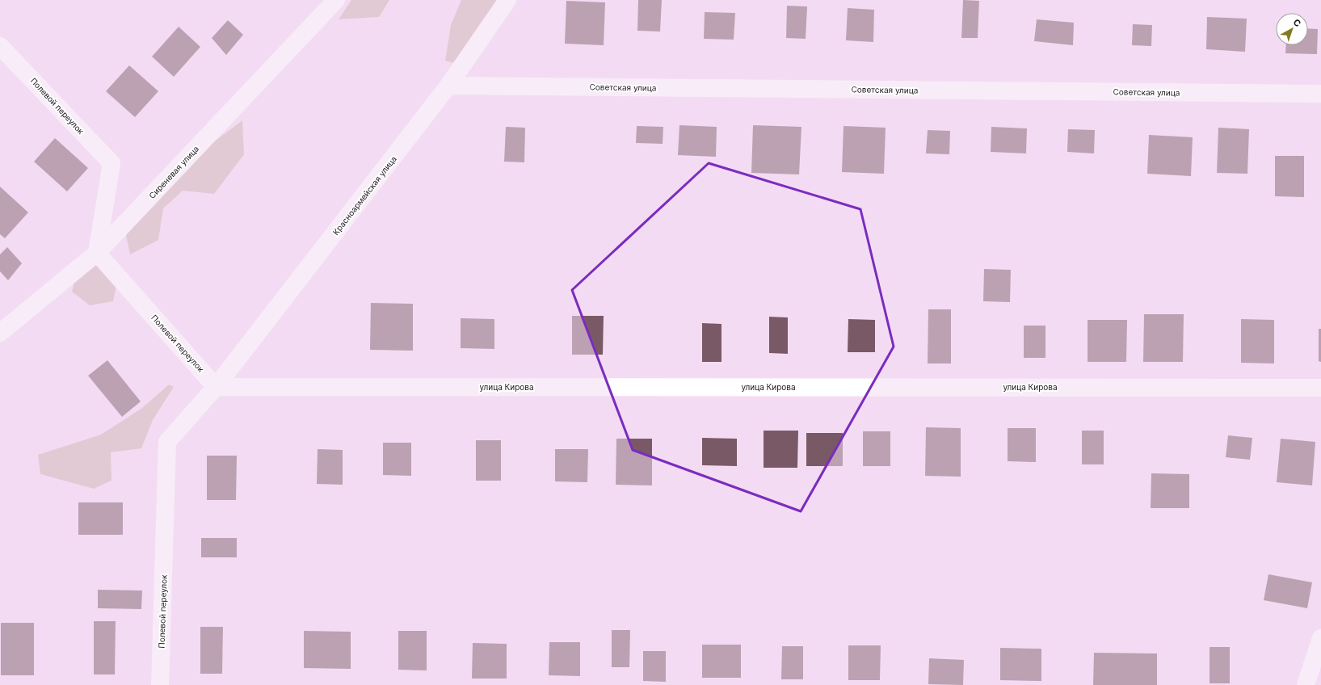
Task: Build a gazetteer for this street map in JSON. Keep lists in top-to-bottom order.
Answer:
{
  "streets": {
    "street": [
      "Советская улица",
      "Полевой переулок",
      "Сиреневая улица",
      "Красноармейская улица",
      "улица Кирова"
    ]
  },
  "crossings": [
    ["Советская улица", "Красноармейская улица"],
    ["Полевой переулок", "Сиреневая улица"],
    ["Полевой переулок", "Красноармейская улица"],
    ["Полевой переулок", "улица Кирова"],
    ["Красноармейская улица", "улица Кирова"]
  ],
  "north": "top right"
}
